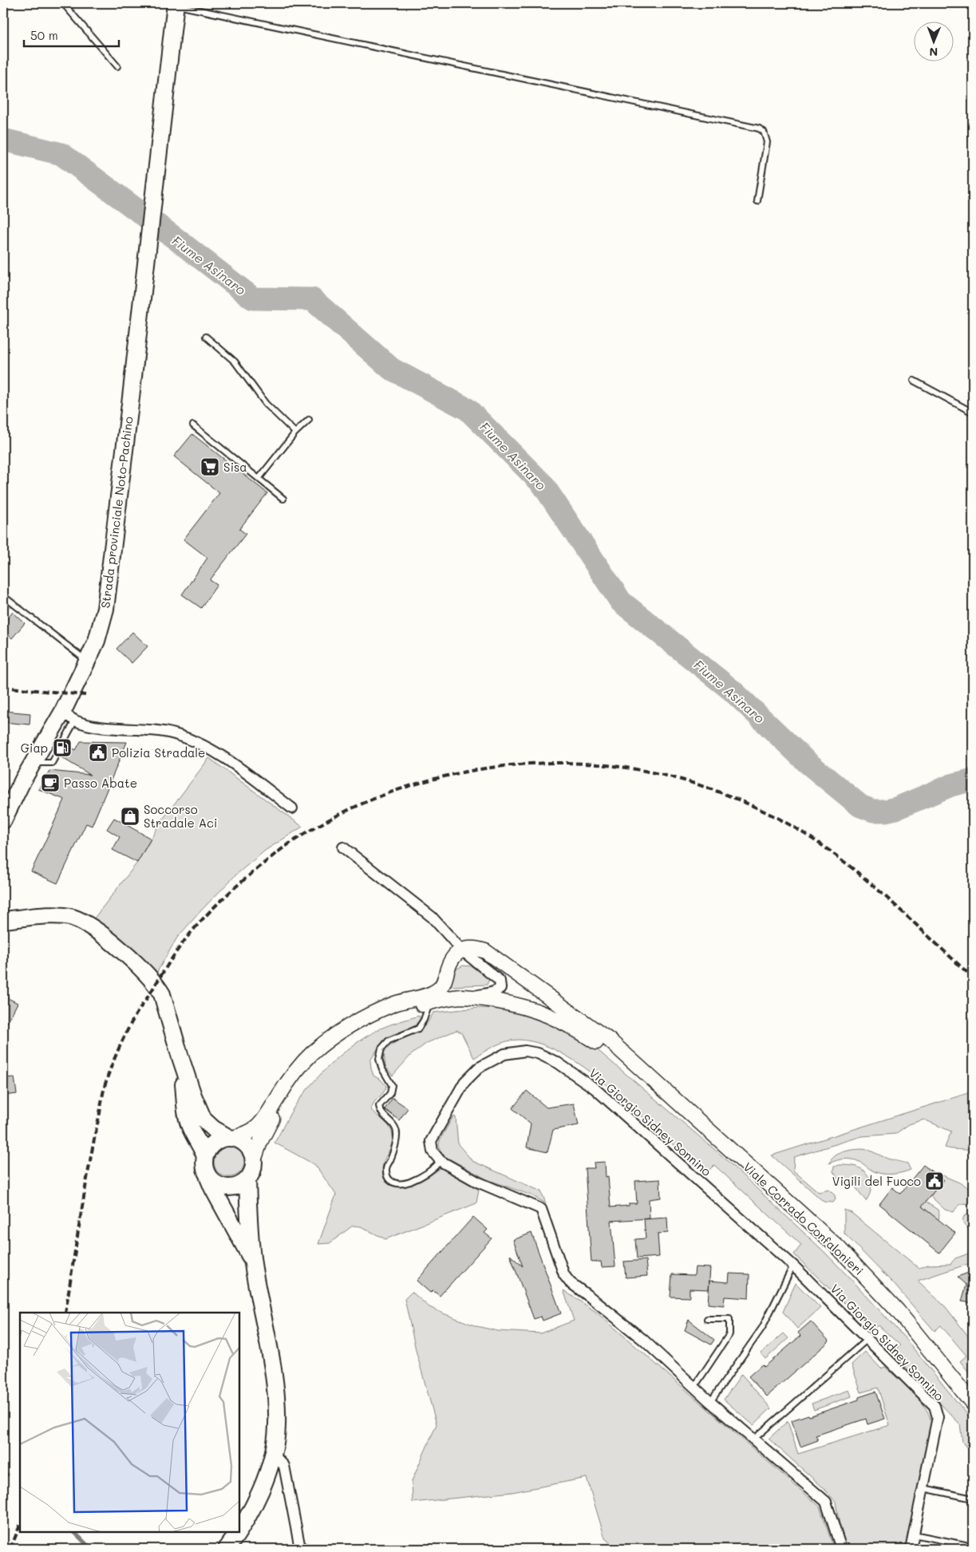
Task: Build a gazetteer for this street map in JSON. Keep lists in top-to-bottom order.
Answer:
{
  "streets": {
    "main road": ["Strada provinciale Noto-Pachino", "Viale Corrado Confalonieri"],
    "street": ["Via Giorgio Sidney Sonnino"]
  },
  "water": ["Fiume Asinaro"],
  "places": {
    "supermarket": ["Sisa"],
    "fuel station": ["Giap"],
    "public building": ["Polizia Stradale", "Vigili del Fuoco"],
    "cafe": ["Passo Abate"],
    "shop": ["Soccorso Stradale Aci"]
  },
  "scale_bar": "50 m",
  "north": "bottom"
}
